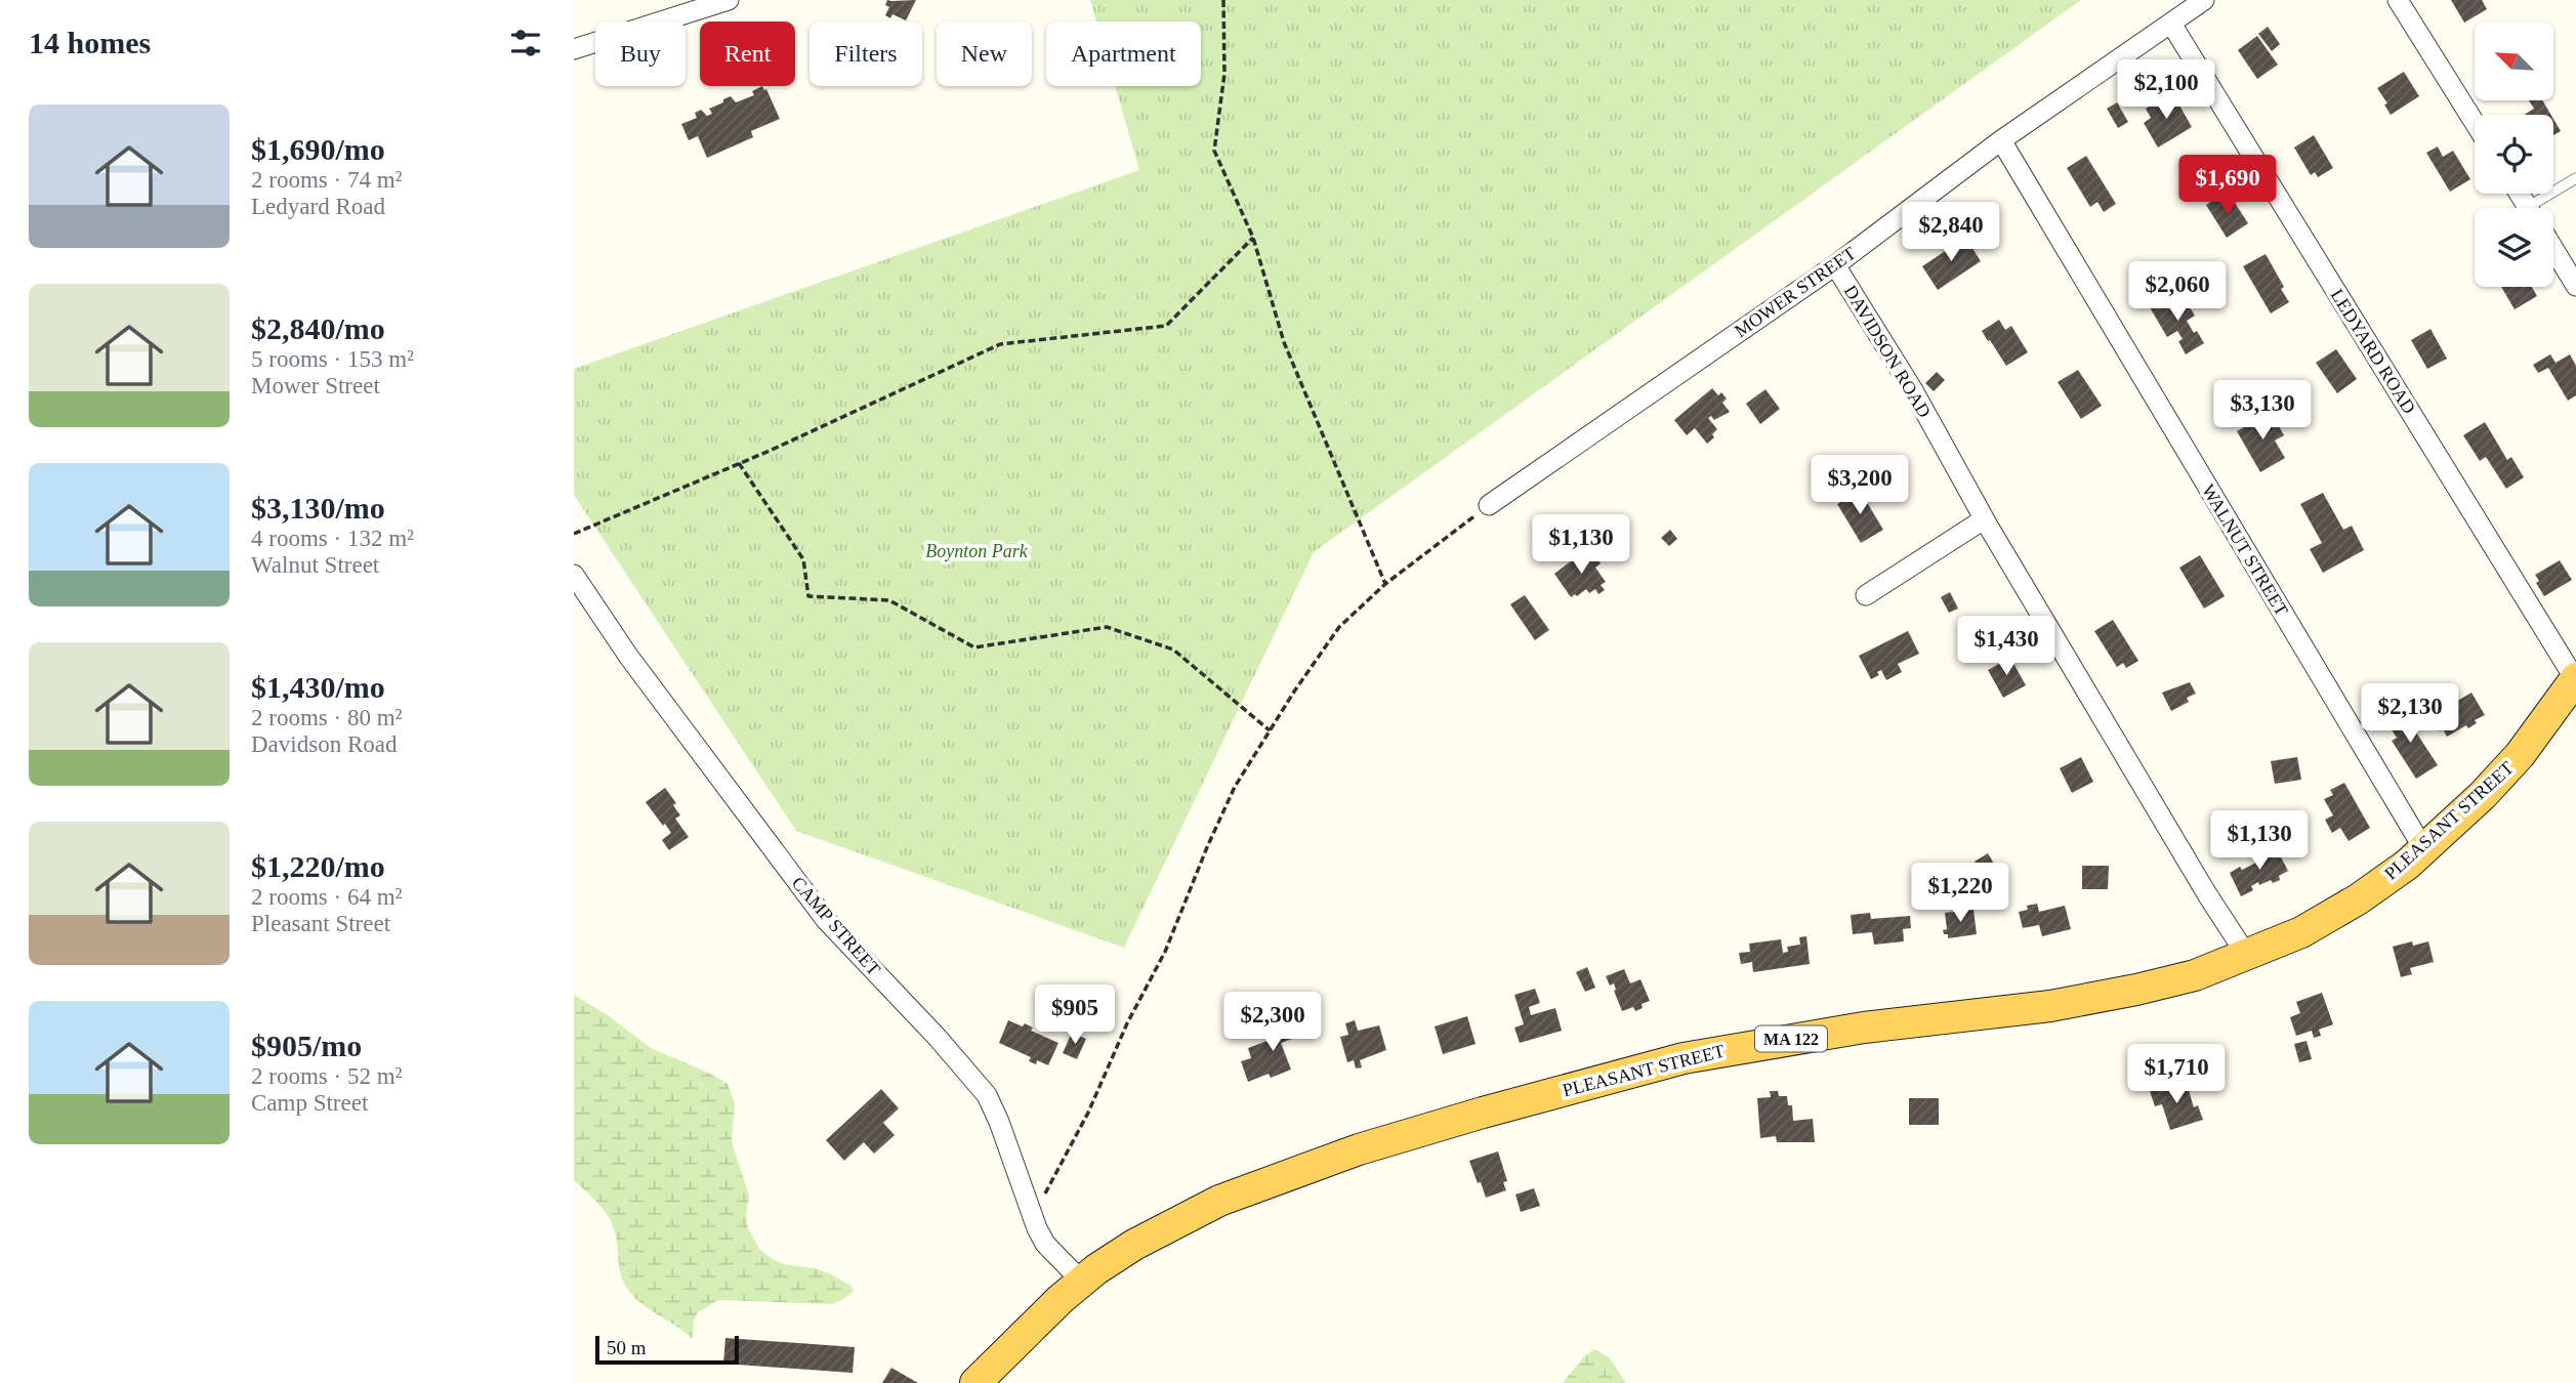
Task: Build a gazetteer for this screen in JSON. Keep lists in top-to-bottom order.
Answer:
{
  "streets": {
    "main road": ["PLEASANT STREET", "MA 122"],
    "street": [
      "MOWER STREET",
      "DAVIDSON ROAD",
      "LEDYARD ROAD",
      "WALNUT STREET",
      "CAMP STREET"
    ]
  },
  "crossings": [
    ["MOWER STREET", "DAVIDSON ROAD"],
    ["MOWER STREET", "LEDYARD ROAD"],
    ["MOWER STREET", "WALNUT STREET"],
    ["DAVIDSON ROAD", "PLEASANT STREET"],
    ["LEDYARD ROAD", "PLEASANT STREET"],
    ["WALNUT STREET", "PLEASANT STREET"],
    ["PLEASANT STREET", "CAMP STREET"]
  ],
  "parks": ["Boynton Park"],
  "scale_bar": "50 m",
  "north": "top left",
  "page": {
    "heading": "14 homes",
    "chip": [
      "Buy",
      "Rent",
      "Filters",
      "New",
      "Apartment"
    ],
    "price": [
      "$2,100",
      "$1,690",
      "$2,840",
      "$2,060",
      "$3,130",
      "$3,200",
      "$1,130",
      "$1,430",
      "$2,130",
      "$1,130",
      "$1,220",
      "$905",
      "$2,300",
      "$1,710"
    ],
    "list": [
      {
        "name": "$1,690/mo",
        "note": "2 rooms · 74 m² · Ledyard Road"
      },
      {
        "name": "$2,840/mo",
        "note": "5 rooms · 153 m² · Mower Street"
      },
      {
        "name": "$3,130/mo",
        "note": "4 rooms · 132 m² · Walnut Street"
      },
      {
        "name": "$1,430/mo",
        "note": "2 rooms · 80 m² · Davidson Road"
      },
      {
        "name": "$1,220/mo",
        "note": "2 rooms · 64 m² · Pleasant Street"
      },
      {
        "name": "$905/mo",
        "note": "2 rooms · 52 m² · Camp Street"
      }
    ],
    "scale": "50 m"
  }
}
